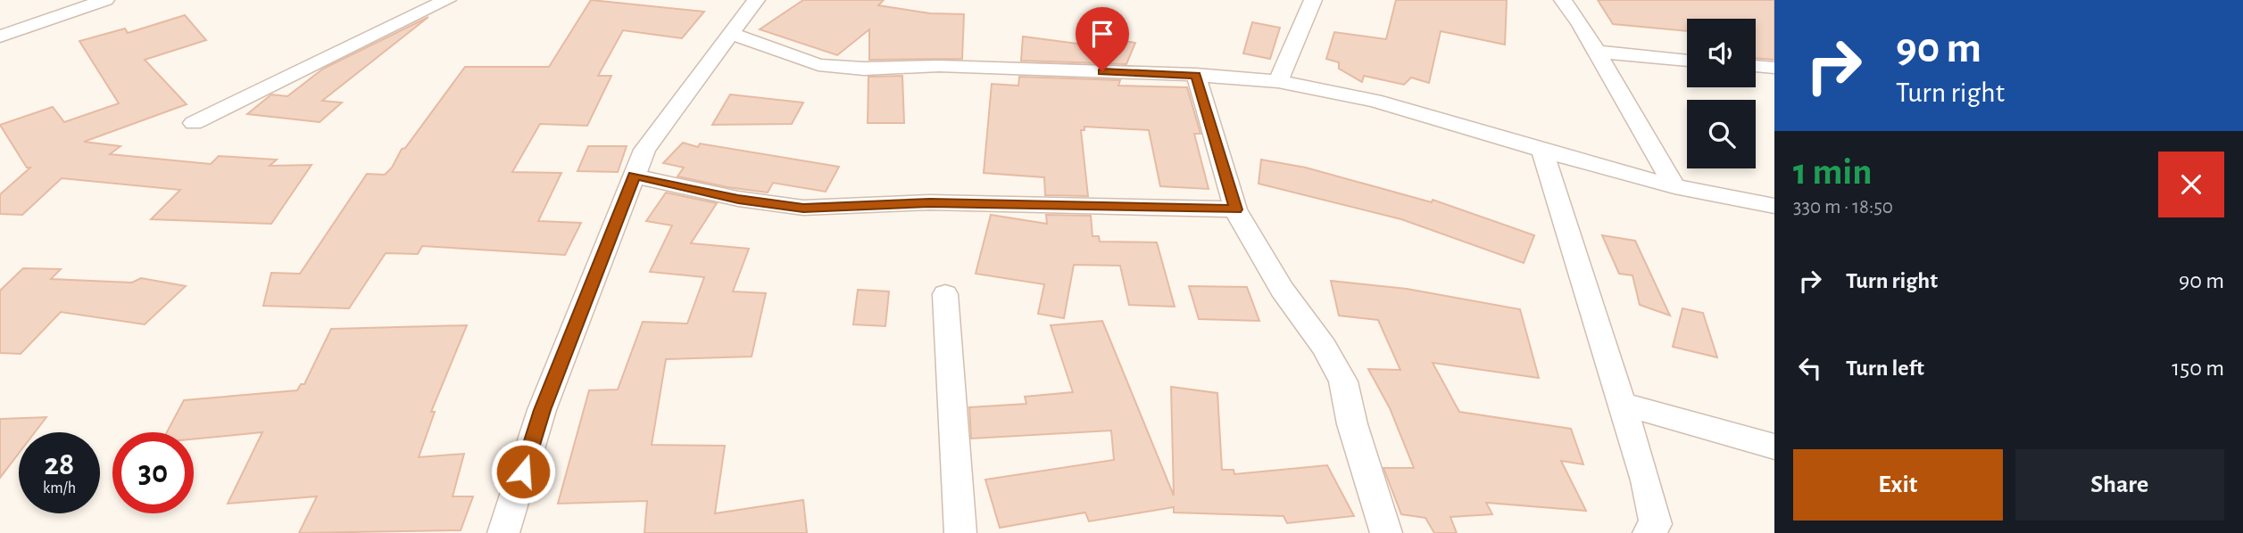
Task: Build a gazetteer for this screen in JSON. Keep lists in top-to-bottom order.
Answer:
{
  "page": {
    "turn": ["90 m", "Turn right"],
    "heading": ["1 min", "330 m · 18:50"],
    "list": [
      {
        "name": "Turn right",
        "value": "90 m"
      },
      {
        "name": "Turn left",
        "value": "150 m"
      }
    ],
    "speed": "28 km/h",
    "limit": "30",
    "buttons": ["Exit", "Share"]
  }
}
